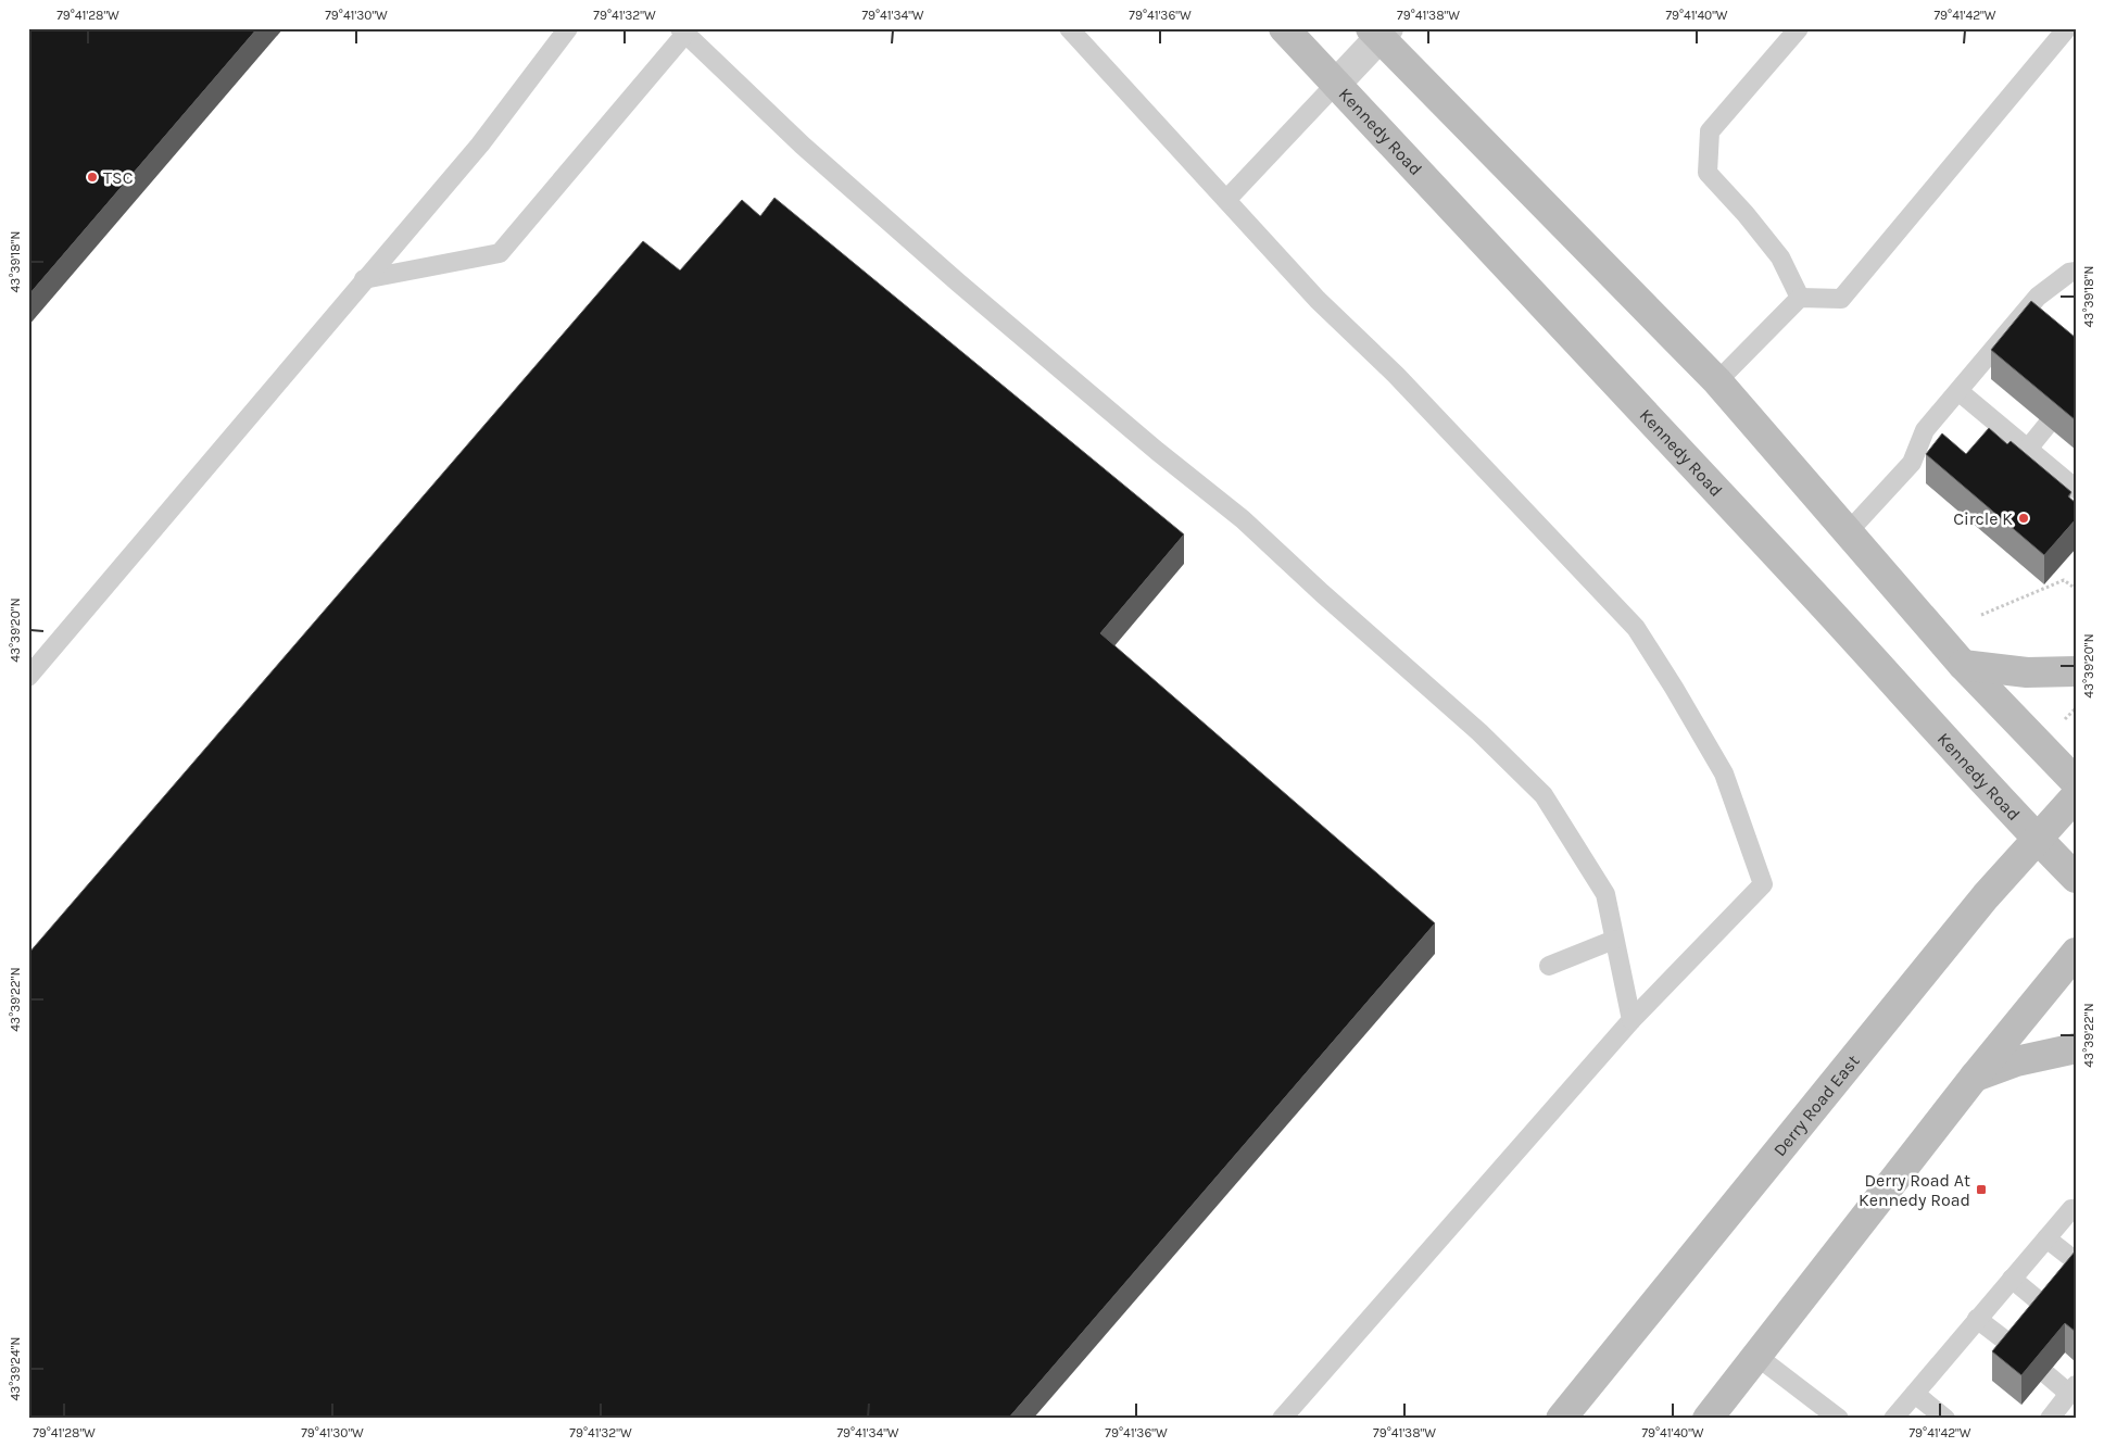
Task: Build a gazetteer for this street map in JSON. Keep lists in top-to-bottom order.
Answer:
{
  "streets": {
    "main road": ["Kennedy Road", "Derry Road East"]
  },
  "crossings": [
    ["Kennedy Road", "Derry Road East"]
  ],
  "places": {
    "other": ["TSC", "Circle K"],
    "transit": ["Derry Road At Kennedy Road"]
  },
  "coordinates": [
    "79°41'28\"W",
    "79°41'30\"W",
    "79°41'32\"W",
    "79°41'34\"W",
    "79°41'36\"W",
    "79°41'38\"W",
    "79°41'40\"W",
    "79°41'42\"W",
    "43°39'18\"N",
    "43°39'20\"N",
    "43°39'22\"N",
    "43°39'24\"N"
  ]
}
